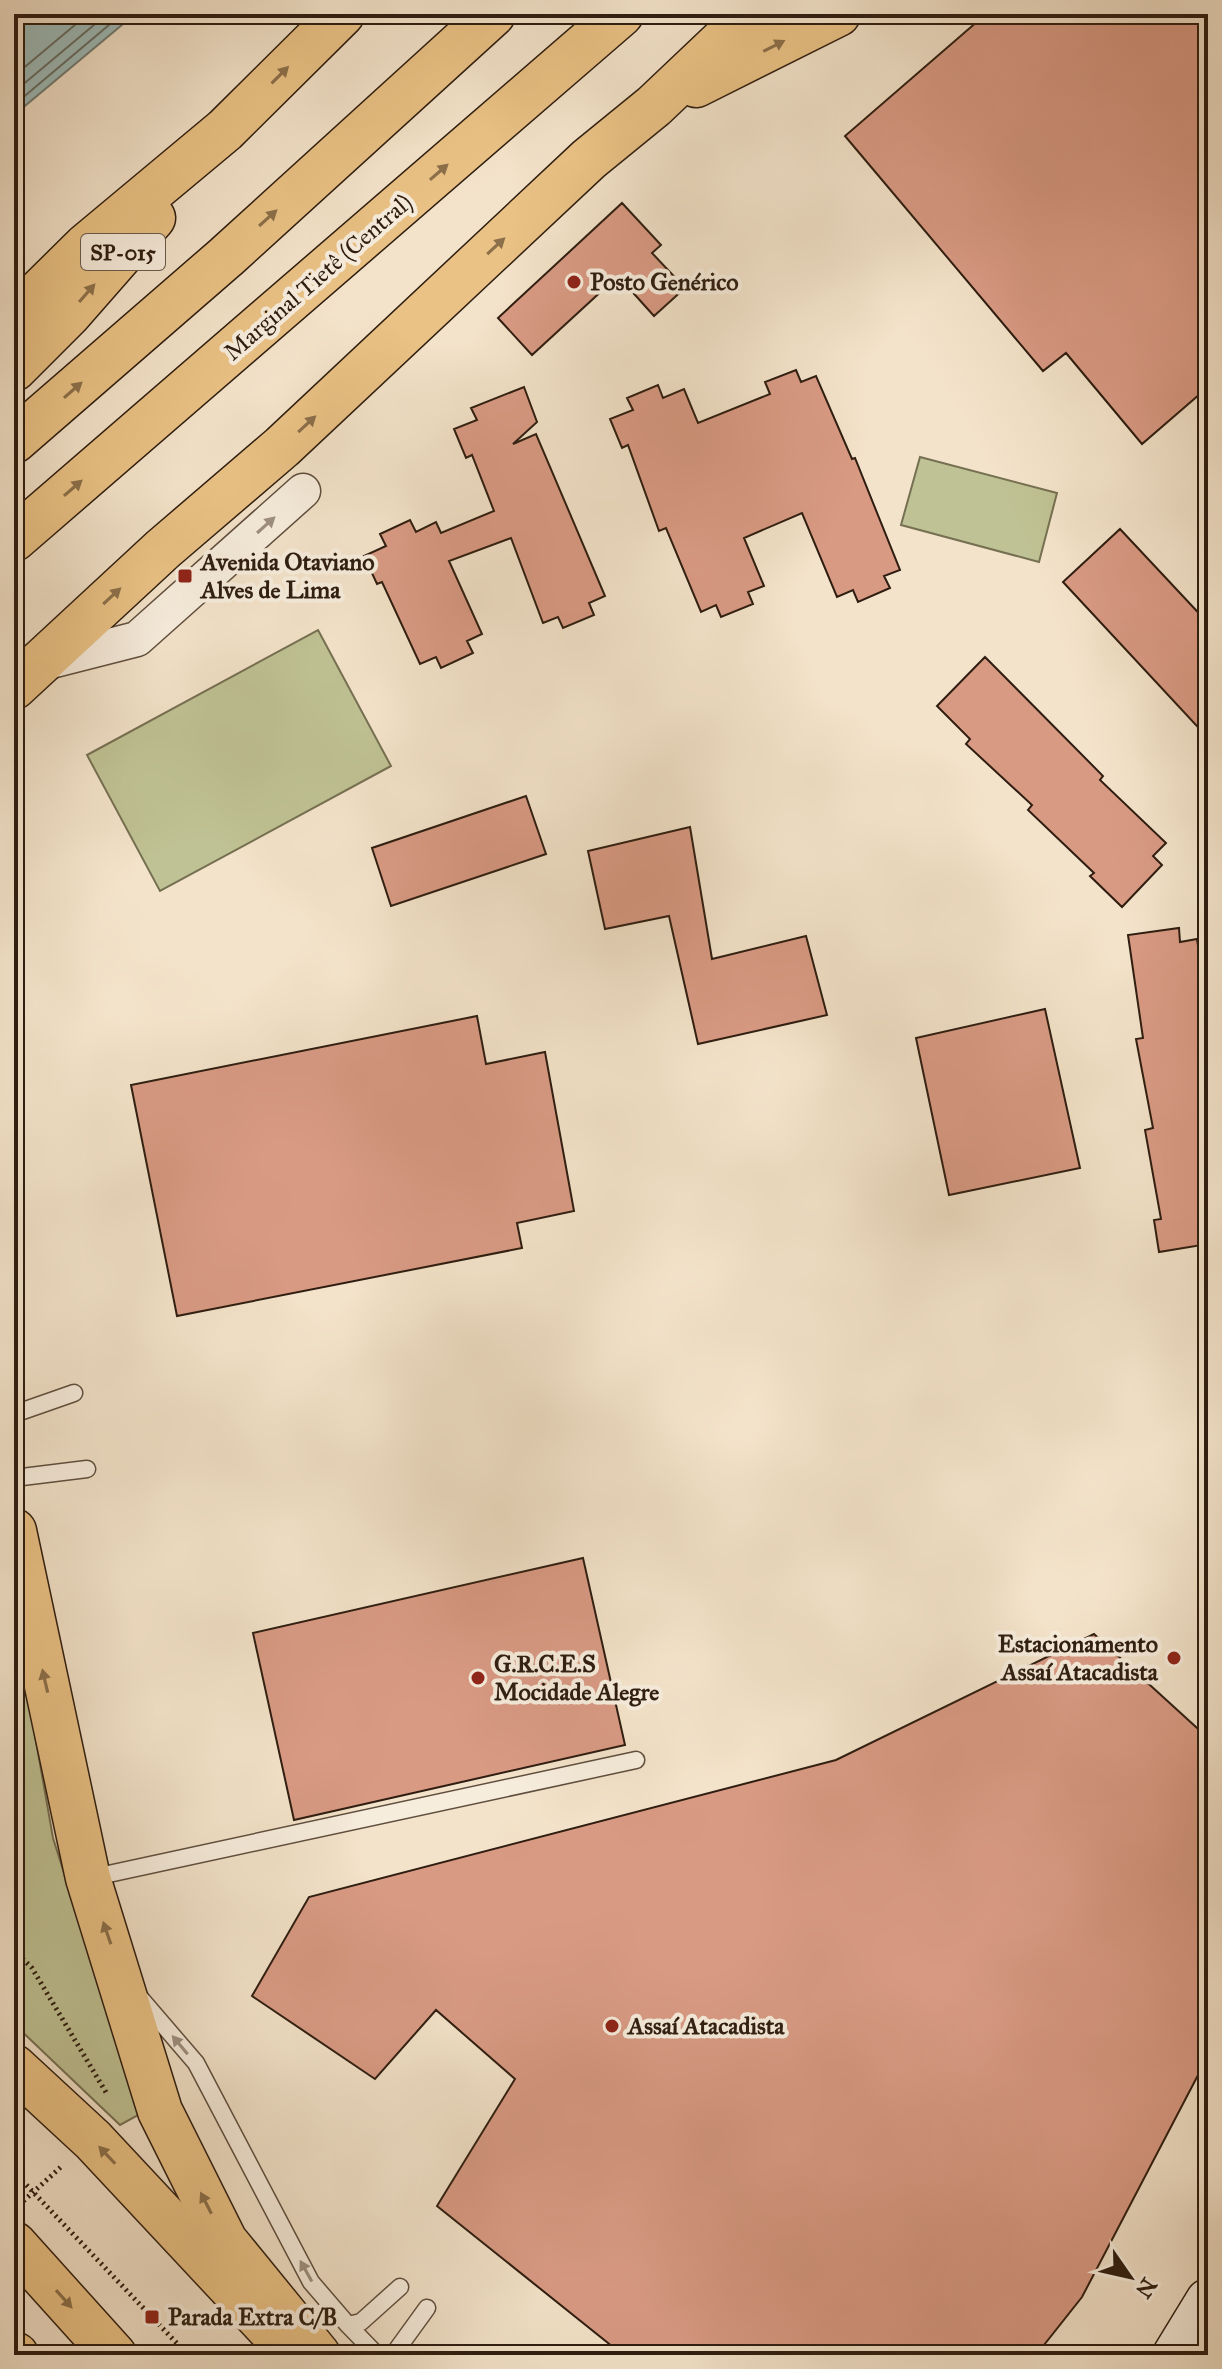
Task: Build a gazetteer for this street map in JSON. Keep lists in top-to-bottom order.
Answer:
{
  "streets": {
    "main road": ["SP-015", "Marginal Tietê (Central)"]
  },
  "places": {
    "other": [
      "Posto Genérico",
      "Estacionamento Assaí Atacadista",
      "G.R.C.E.S Mocidade Alegre",
      "Assaí Atacadista"
    ],
    "transit": ["Avenida Otaviano Alves de Lima", "Parada Extra C/B"]
  },
  "north": "bottom right"
}
